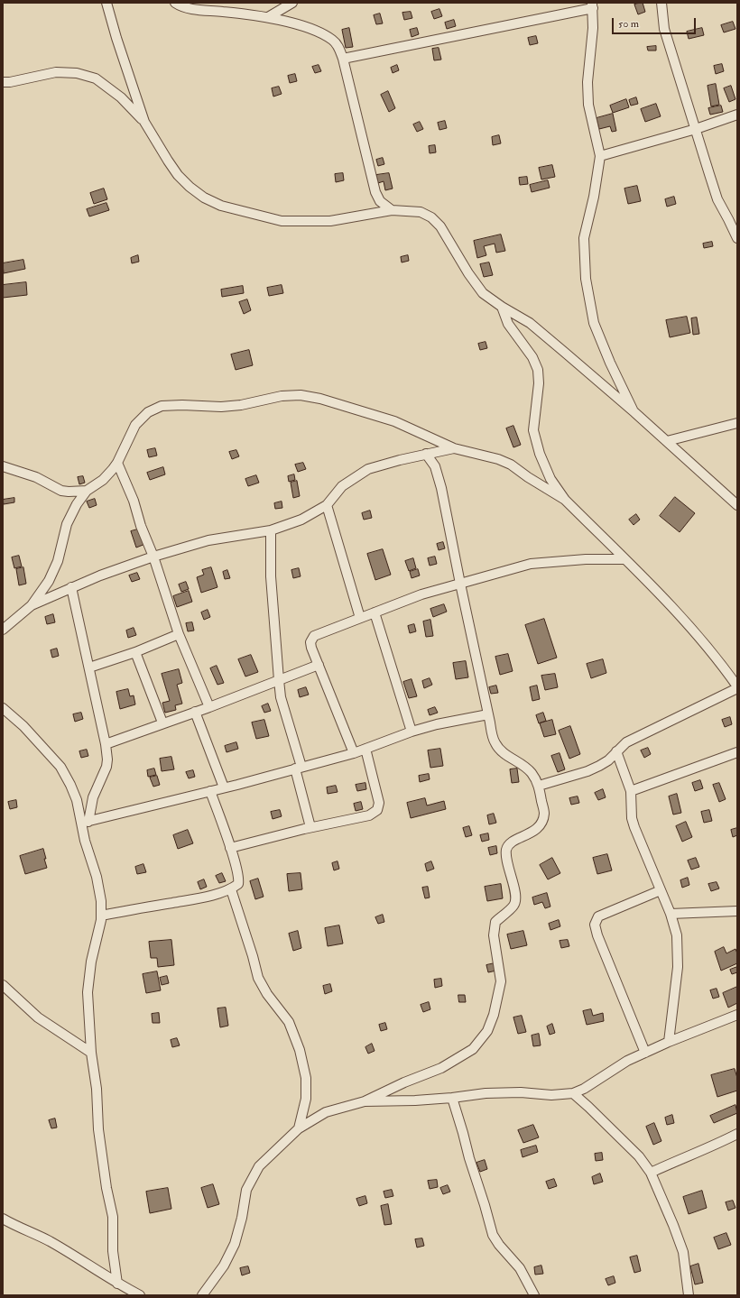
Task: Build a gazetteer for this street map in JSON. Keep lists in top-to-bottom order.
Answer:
{
  "scale_bar": "50 m"
}
